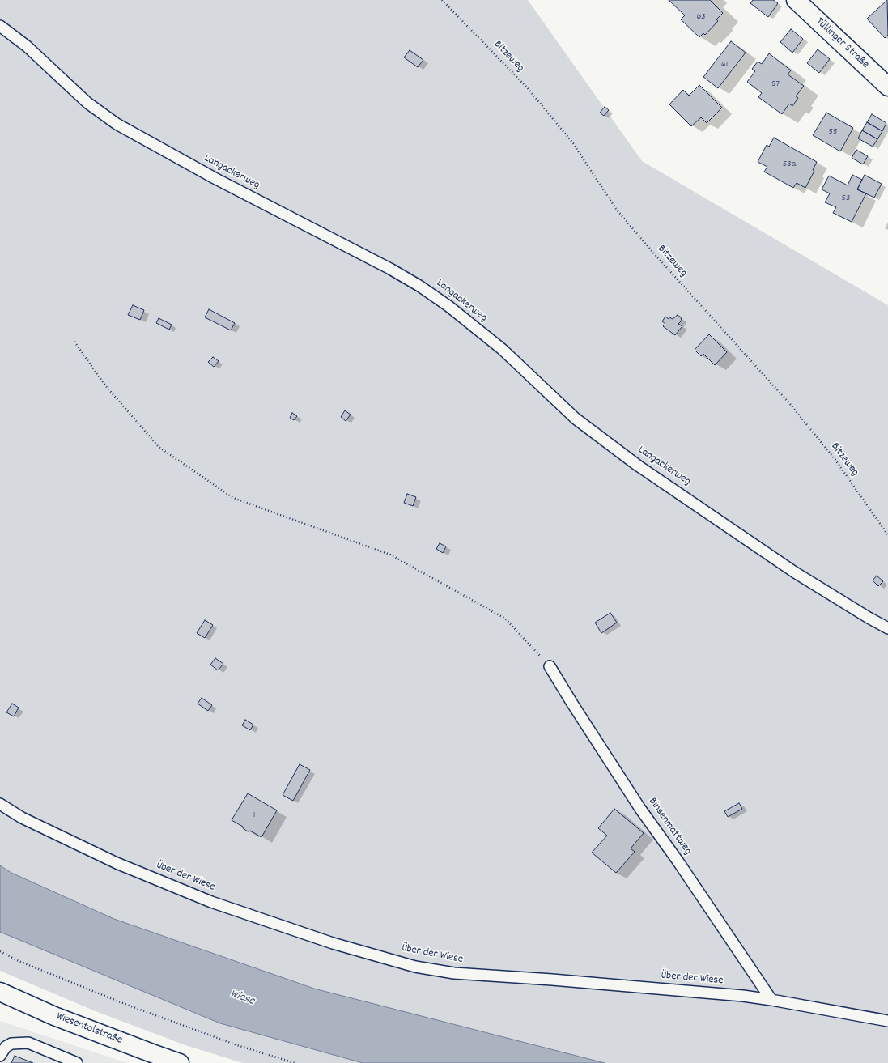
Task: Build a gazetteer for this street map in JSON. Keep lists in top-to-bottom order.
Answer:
{
  "streets": {
    "main road": ["Tüllinger Straße", "Wiesentalstraße"],
    "lane": ["Langackerweg", "Binsenmattweg", "Über der Wiese"],
    "path": ["Bitzeweg"]
  },
  "crossings": [
    ["Binsenmattweg", "Über der Wiese"]
  ],
  "water": ["Wiese"],
  "house_numbers": [
    "63",
    "61",
    "57",
    "55",
    "53a",
    "53",
    "1"
  ]
}
